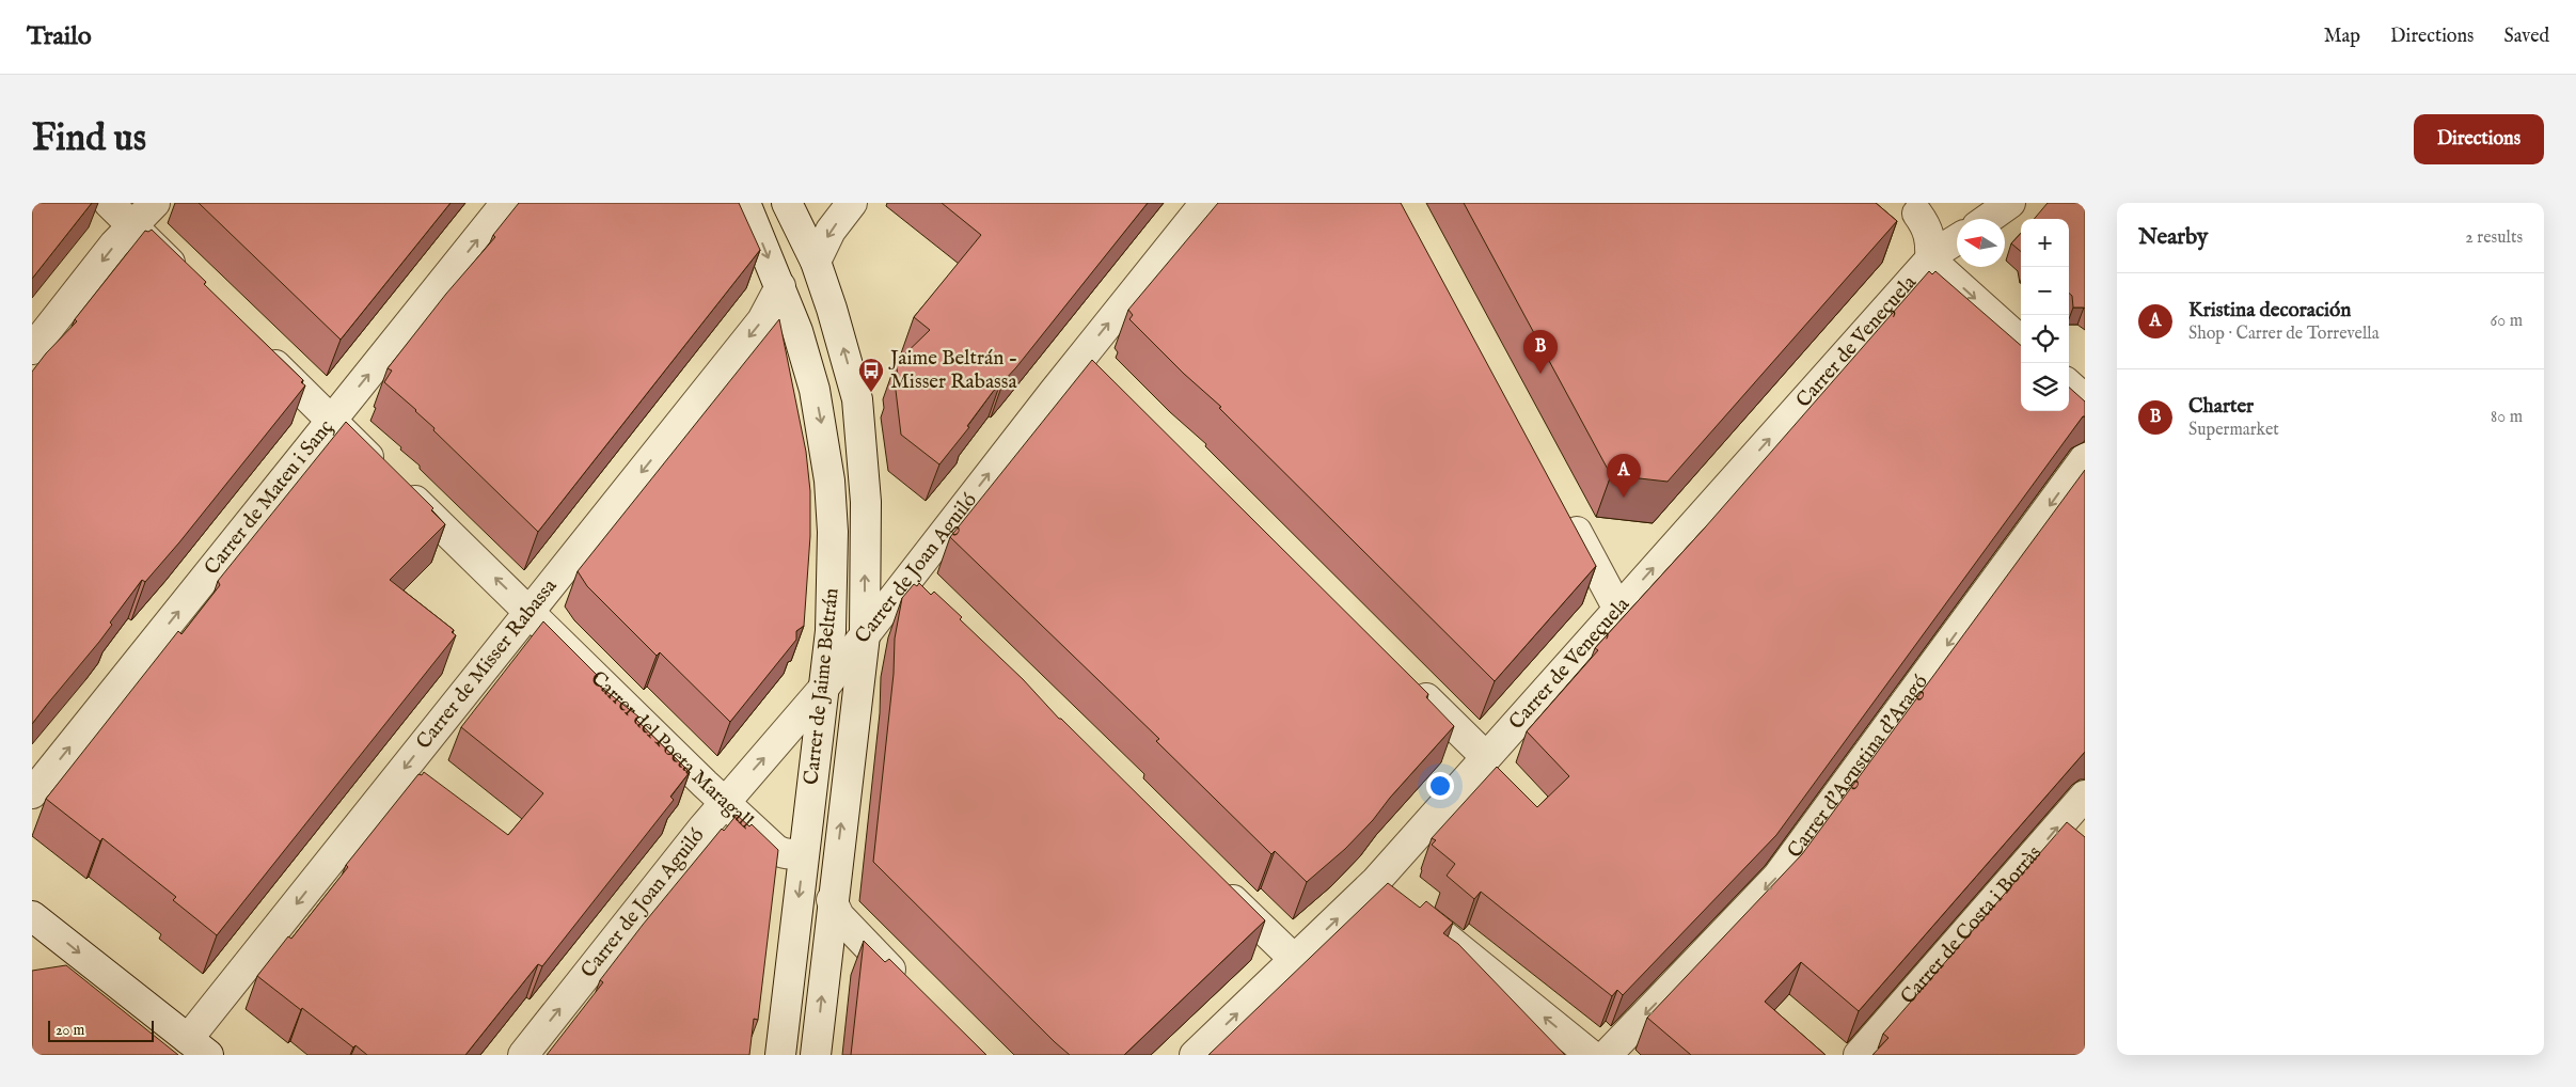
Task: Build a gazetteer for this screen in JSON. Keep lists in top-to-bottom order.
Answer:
{
  "streets": {
    "street": [
      "Carrer de Veneçuela",
      "Carrer de Mateu i Sanç",
      "Carrer de Joan Aguiló",
      "Carrer de Misser Rabassa",
      "Carrer de Jaime Beltrán",
      "Carrer del Poeta Maragall",
      "Carrer d'Agustina d'Aragó",
      "Carrer de Costa i Borràs"
    ]
  },
  "crossings": [
    ["Carrer de Mateu i Sanç", "Carrer del Poeta Maragall"],
    ["Carrer de Joan Aguiló", "Carrer de Jaime Beltrán"],
    ["Carrer de Joan Aguiló", "Carrer del Poeta Maragall"],
    ["Carrer de Misser Rabassa", "Carrer de Jaime Beltrán"],
    ["Carrer de Misser Rabassa", "Carrer del Poeta Maragall"],
    ["Carrer de Jaime Beltrán", "Carrer del Poeta Maragall"]
  ],
  "one_way": [
    "Carrer de Veneçuela",
    "Carrer de Mateu i Sanç",
    "Carrer de Joan Aguiló",
    "Carrer de Misser Rabassa",
    "Carrer del Poeta Maragall",
    "Carrer d'Agustina d'Aragó",
    "Carrer de Costa i Borràs"
  ],
  "places": {
    "bus stop": ["Jaime Beltrán - Misser Rabassa"]
  },
  "scale_bar": "20 m",
  "north": "left",
  "page": {
    "header": "Trailo",
    "nav": ["Map", "Directions", "Saved"],
    "buttons": "Directions",
    "title": "Find us",
    "heading": ["Nearby", "2 results"],
    "map_buttons": ["+", "−"],
    "list": [
      {
        "mark": "A",
        "name": "Kristina decoración",
        "note": "Shop · Carrer de Torrevella",
        "value": "60 m"
      },
      {
        "mark": "B",
        "name": "Charter",
        "note": "Supermarket",
        "value": "80 m"
      }
    ],
    "pins": ["B", "A"],
    "scale": "20 m"
  }
}
